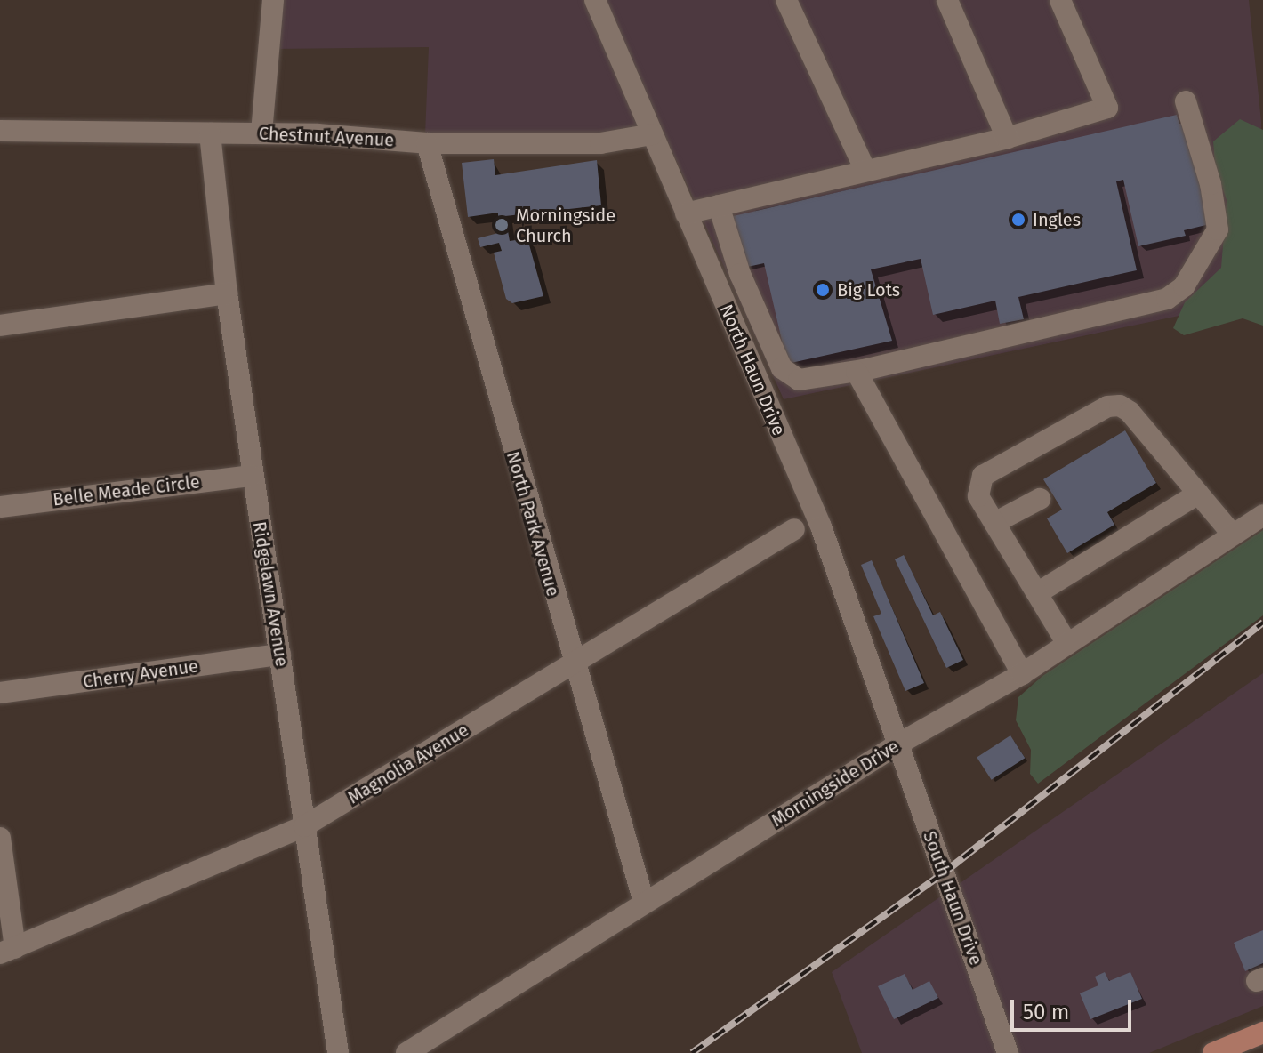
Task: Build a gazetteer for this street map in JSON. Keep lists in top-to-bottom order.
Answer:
{
  "streets": {
    "street": [
      "Chestnut Avenue",
      "North Haun Drive",
      "Belle Meade Circle",
      "North Park Avenue",
      "Ridgelawn Avenue",
      "Cherry Avenue",
      "Magnolia Avenue",
      "Morningside Drive",
      "South Haun Drive"
    ]
  },
  "crossings": [
    ["Chestnut Avenue", "North Haun Drive"],
    ["Chestnut Avenue", "North Park Avenue"],
    ["Chestnut Avenue", "Ridgelawn Avenue"],
    ["North Haun Drive", "Morningside Drive"],
    ["North Haun Drive", "South Haun Drive"],
    ["Belle Meade Circle", "Ridgelawn Avenue"],
    ["North Park Avenue", "Magnolia Avenue"],
    ["North Park Avenue", "Morningside Drive"],
    ["Ridgelawn Avenue", "Cherry Avenue"],
    ["Ridgelawn Avenue", "Magnolia Avenue"],
    ["Morningside Drive", "South Haun Drive"]
  ],
  "places": ["Ingles", "Morningside Church", "Big Lots"],
  "scale_bar": "50 m"
}
